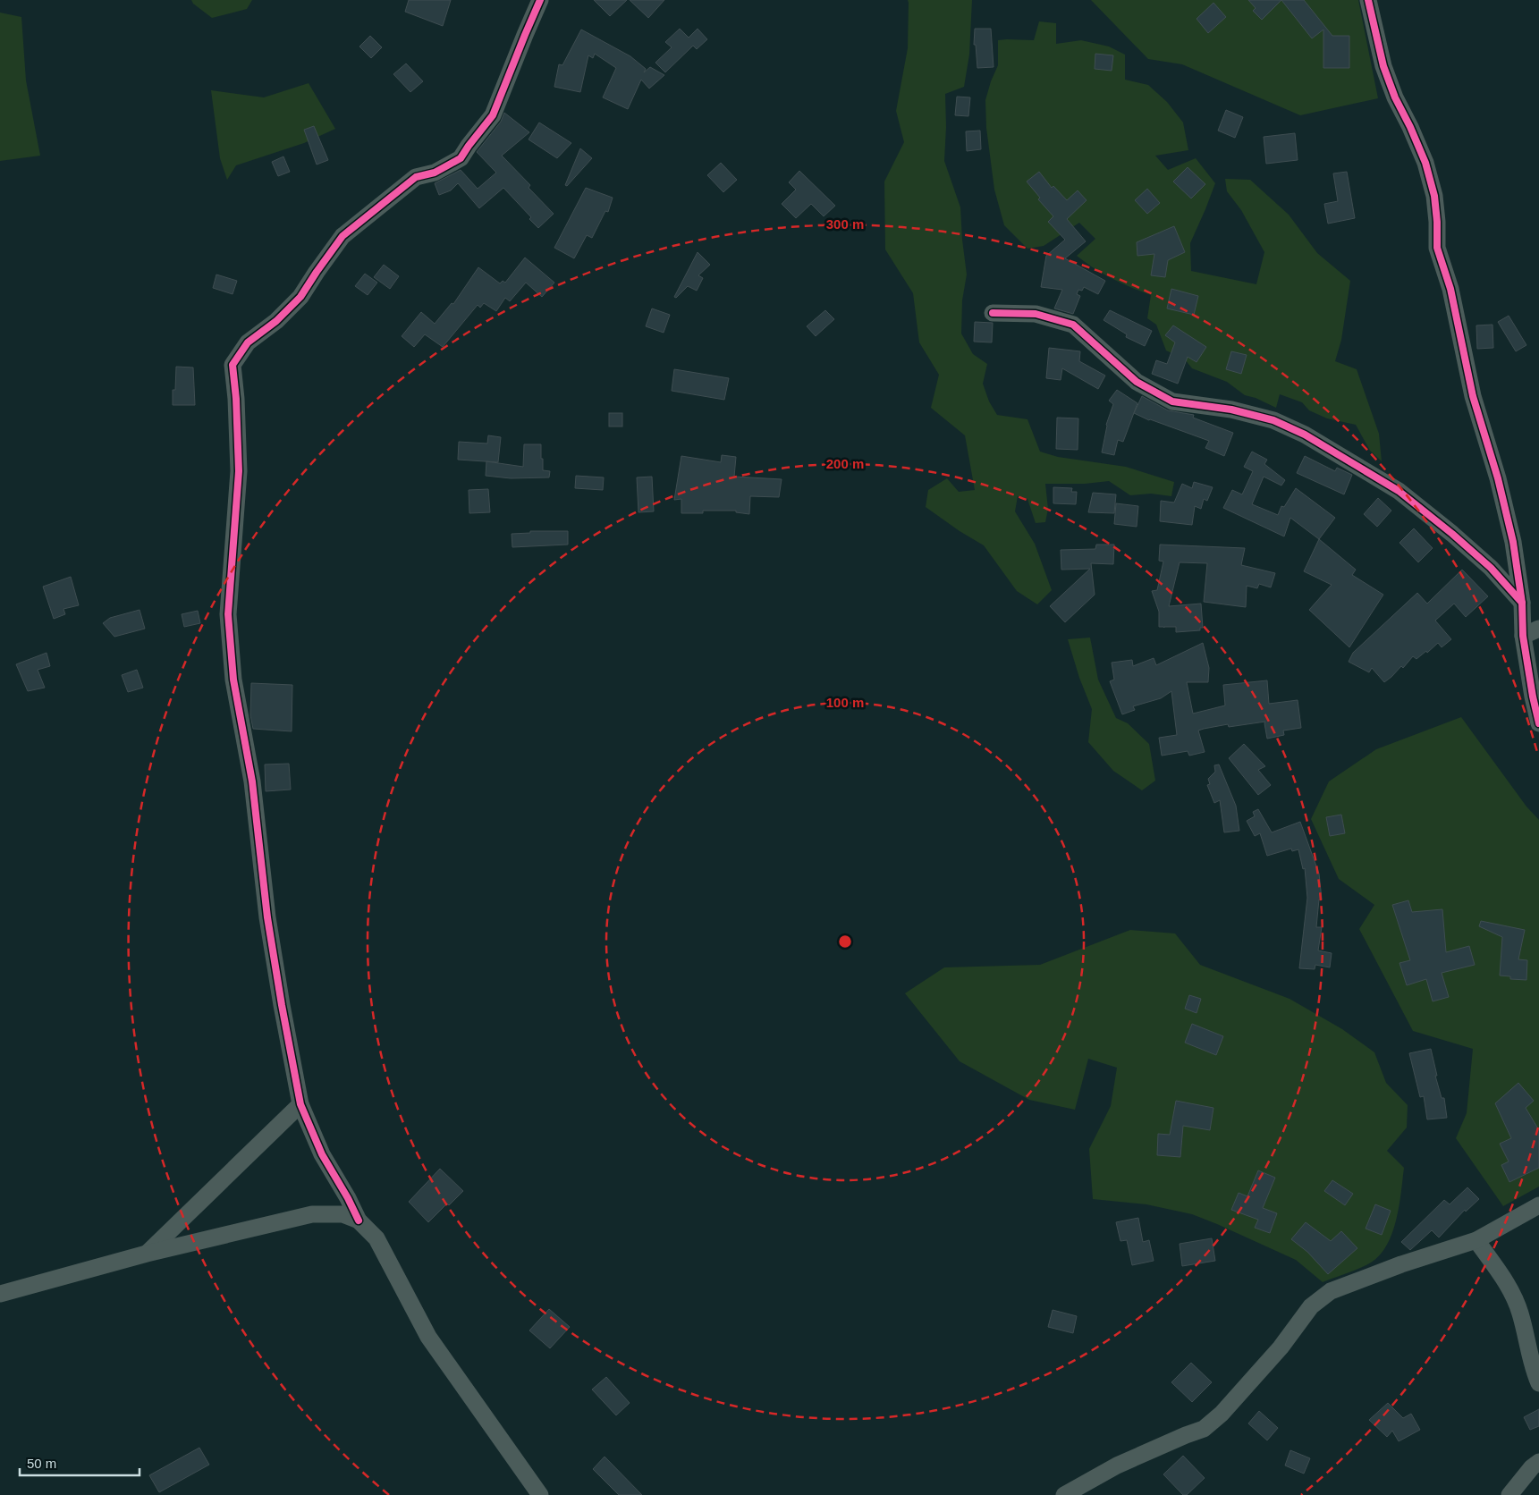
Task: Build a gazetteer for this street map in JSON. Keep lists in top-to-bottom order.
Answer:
{
  "scale_bar": "50 m",
  "rings": ["300 m", "200 m", "100 m"]
}
